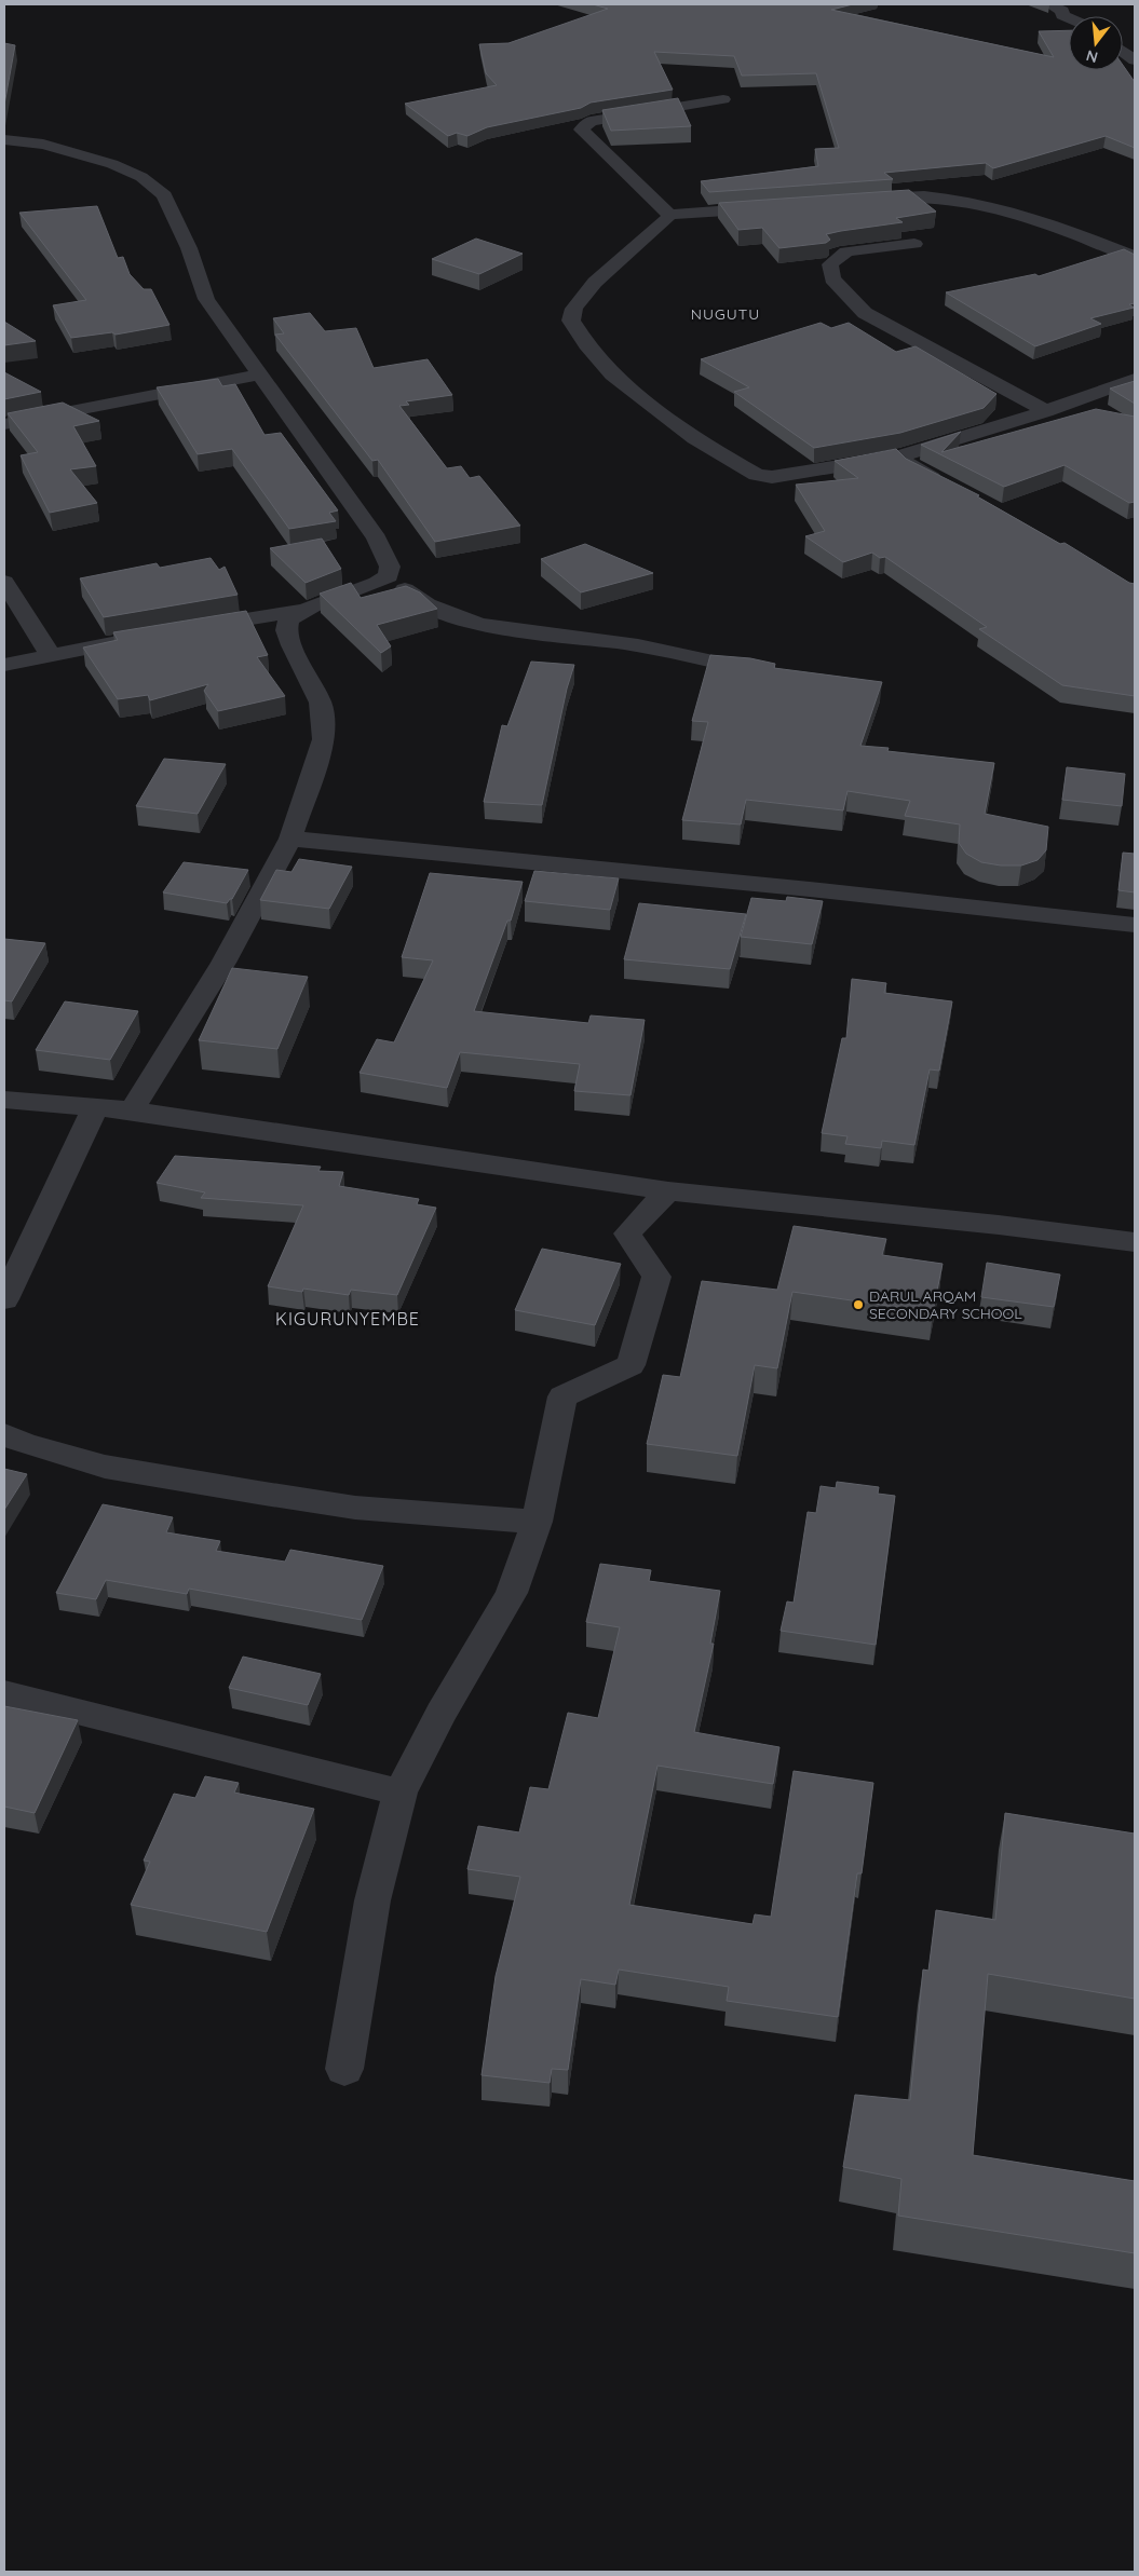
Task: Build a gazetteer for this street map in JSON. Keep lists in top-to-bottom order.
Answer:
{
  "districts": ["NUGUTU", "KIGURUNYEMBE"],
  "places": ["DARUL ARQAM SECONDARY SCHOOL"],
  "north": "bottom"
}
